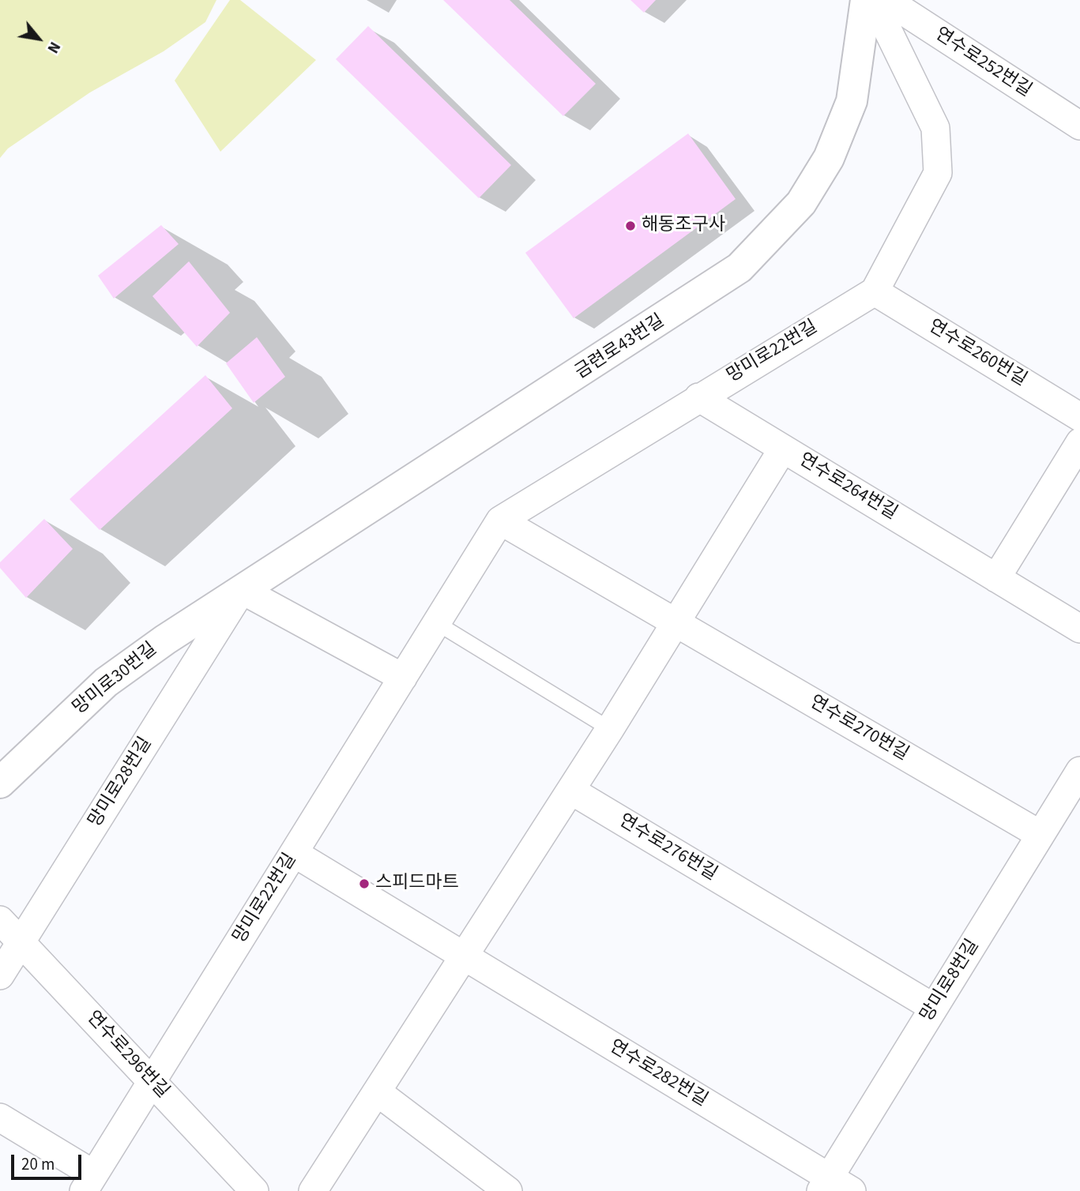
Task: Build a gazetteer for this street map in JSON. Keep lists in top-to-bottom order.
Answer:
{
  "streets": {
    "street": [
      "연수로252번길",
      "금련로43번길",
      "망미로22번길",
      "연수로260번길",
      "연수로264번길",
      "망미로30번길",
      "연수로270번길",
      "망미로28번길",
      "연수로276번길",
      "망미로8번길",
      "연수로296번길",
      "연수로282번길"
    ]
  },
  "crossings": [
    ["금련로43번길", "망미로30번길"],
    ["금련로43번길", "망미로28번길"],
    ["망미로22번길", "연수로260번길"],
    ["망미로22번길", "연수로264번길"],
    ["망미로22번길", "연수로270번길"],
    ["망미로22번길", "연수로296번길"],
    ["망미로22번길", "연수로282번길"],
    ["망미로30번길", "망미로28번길"],
    ["연수로270번길", "망미로8번길"],
    ["망미로28번길", "연수로296번길"],
    ["연수로276번길", "망미로8번길"],
    ["망미로8번길", "연수로282번길"]
  ],
  "places": ["해동조구사", "스피드마트"],
  "scale_bar": "20 m",
  "north": "bottom right"
}
